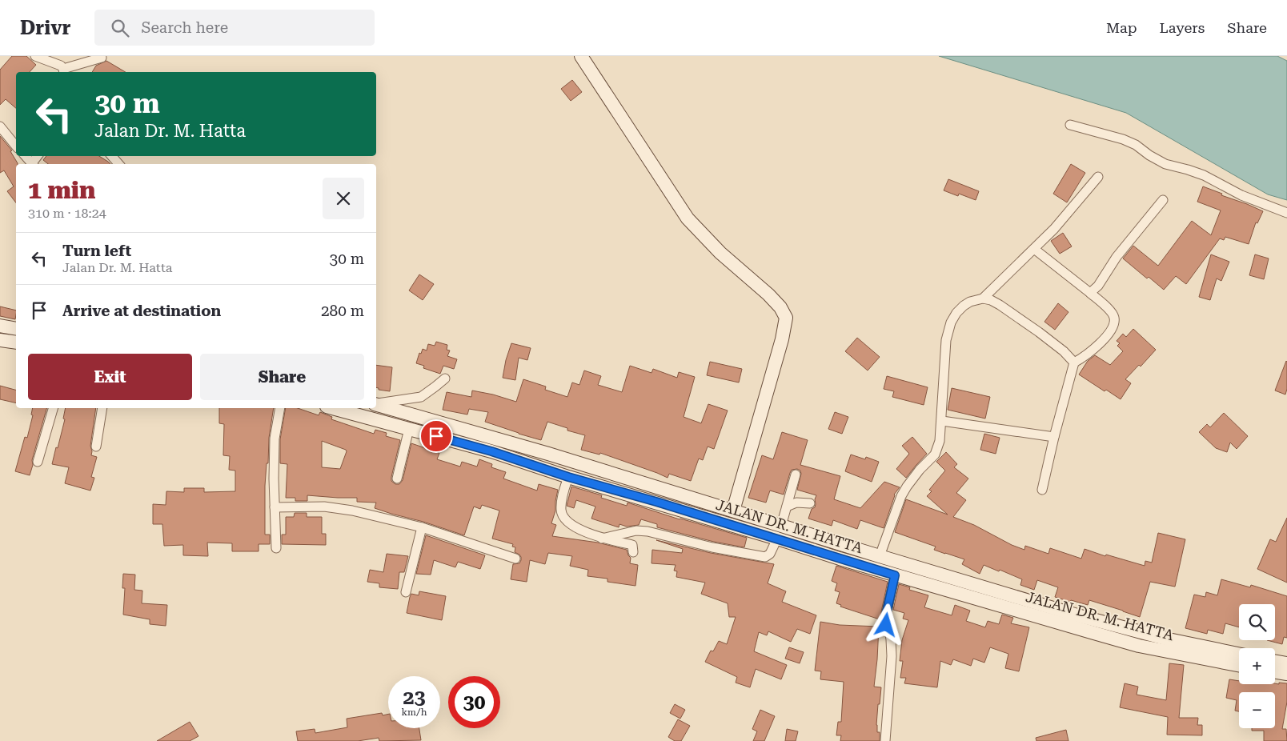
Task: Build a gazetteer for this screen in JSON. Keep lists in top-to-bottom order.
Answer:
{
  "streets": {
    "main road": ["JALAN DR. M. HATTA"]
  },
  "page": {
    "header": "Drivr",
    "search": "Search here",
    "nav": ["Map", "Layers", "Share"],
    "turn": ["30 m", "Jalan Dr. M. Hatta"],
    "heading": ["1 min", "310 m · 18:24"],
    "list": [
      {
        "name": "Turn left",
        "note": "Jalan Dr. M. Hatta",
        "value": "30 m"
      },
      {
        "name": "Arrive at destination",
        "value": "280 m"
      }
    ],
    "buttons": ["Exit", "Share"],
    "map_buttons": ["+", "−"],
    "speed": "23 km/h",
    "limit": "30"
  }
}
